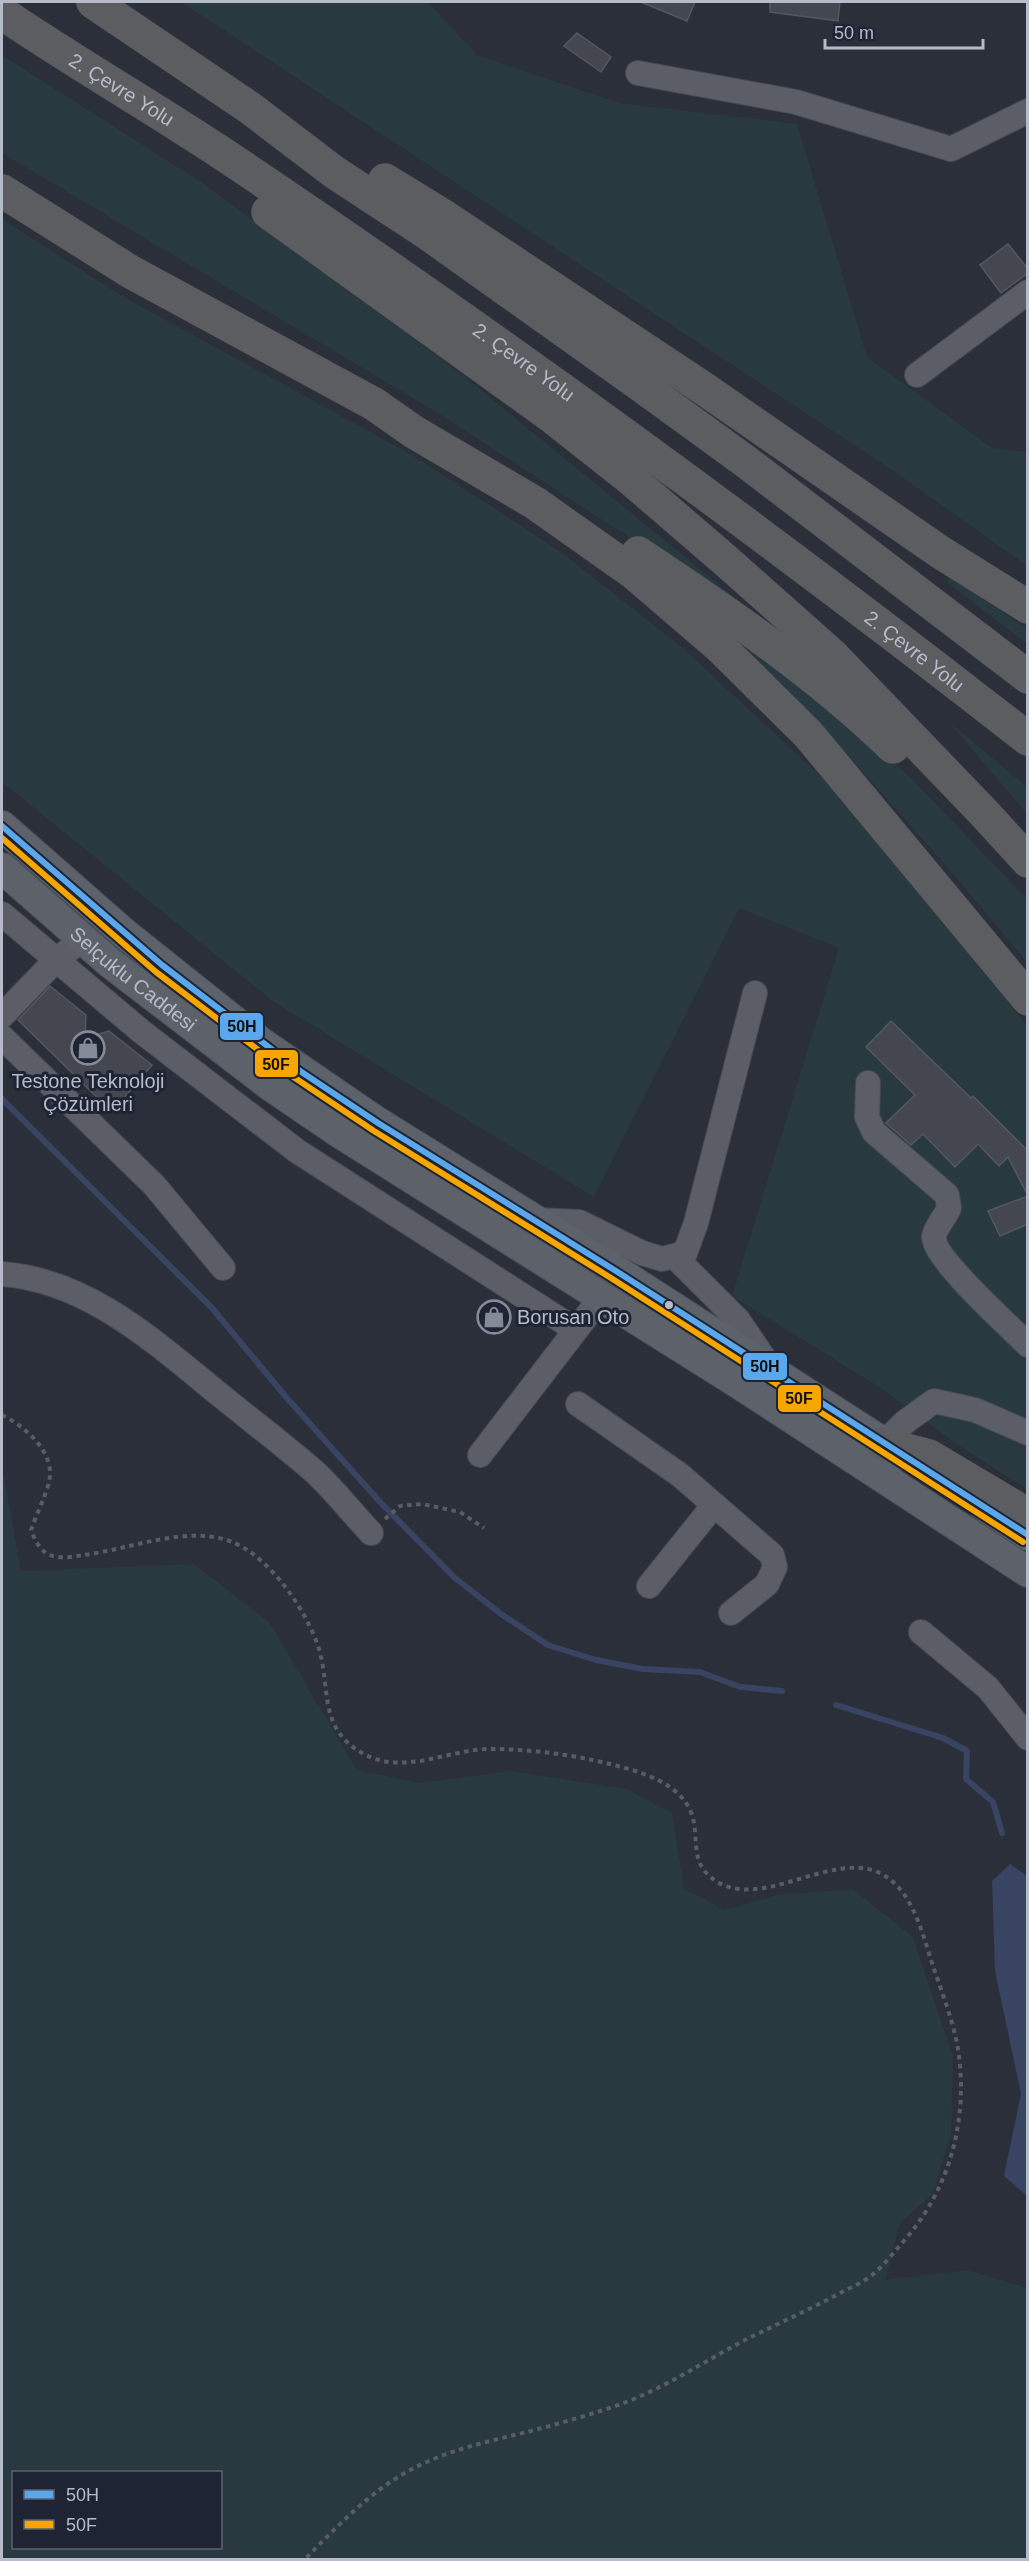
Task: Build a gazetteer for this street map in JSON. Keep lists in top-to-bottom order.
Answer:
{
  "streets": {
    "highway": ["2. Çevre Yolu"],
    "main road": ["Selçuklu Caddesi"]
  },
  "places": {
    "shop": ["Testone Teknoloji Çözümleri", "Borusan Oto"]
  },
  "lines": ["transit line 50H", "transit line 50F"],
  "legend": ["50H", "50F"],
  "scale_bar": "50 m"
}
